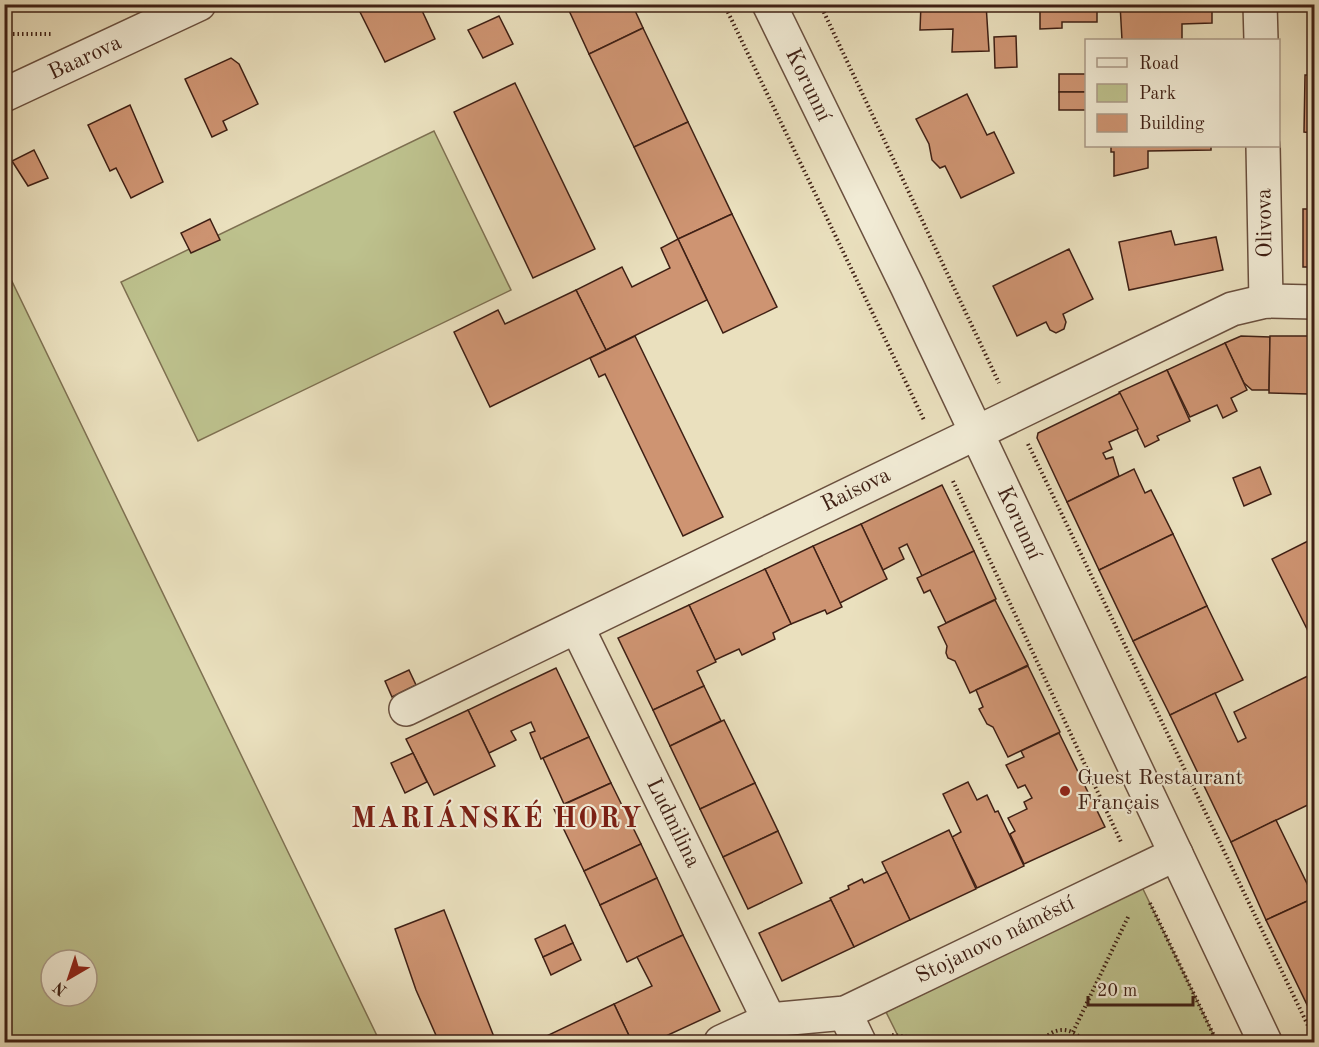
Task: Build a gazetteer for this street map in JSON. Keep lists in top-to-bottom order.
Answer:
{
  "streets": {
    "street": [
      "Baarova",
      "Korunní",
      "Olivova",
      "Raisova",
      "Ludmilina",
      "Stojanovo náměstí"
    ]
  },
  "crossings": [
    ["Korunní", "Raisova"],
    ["Korunní", "Stojanovo náměstí"],
    ["Olivova", "Raisova"],
    ["Raisova", "Ludmilina"]
  ],
  "districts": ["MARIÁNSKÉ HORY"],
  "places": ["Guest Restaurant Français"],
  "legend": ["Road", "Park", "Building"],
  "scale_bar": "20 m",
  "north": "bottom left"
}
